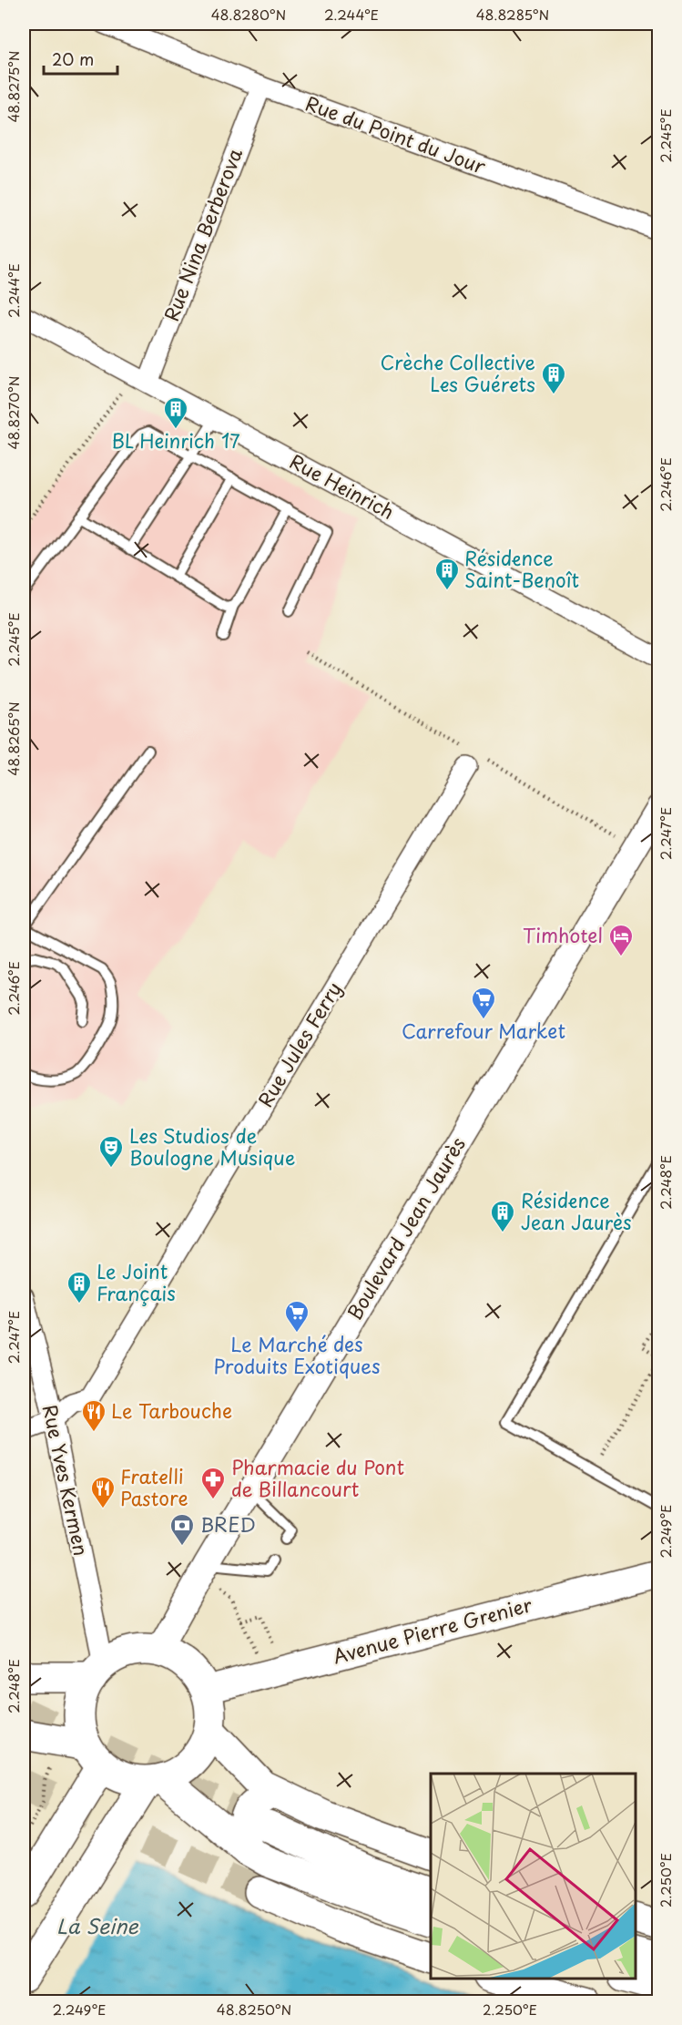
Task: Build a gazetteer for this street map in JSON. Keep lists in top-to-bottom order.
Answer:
{
  "streets": {
    "main road": ["Avenue Pierre Grenier"],
    "street": [
      "Rue du Point du Jour",
      "Rue Nina Berberova",
      "Rue Heinrich",
      "Rue Jules Ferry",
      "Boulevard Jean Jaurès",
      "Rue Yves Kermen"
    ]
  },
  "crossings": [
    ["Rue du Point du Jour", "Rue Nina Berberova"],
    ["Rue Nina Berberova", "Rue Heinrich"],
    ["Rue Jules Ferry", "Rue Yves Kermen"],
    ["Boulevard Jean Jaurès", "Rue Yves Kermen"],
    ["Boulevard Jean Jaurès", "Avenue Pierre Grenier"],
    ["Rue Yves Kermen", "Avenue Pierre Grenier"]
  ],
  "water": ["La Seine"],
  "places": {
    "building": [
      "Crèche Collective Les Guérets",
      "BL Heinrich 17",
      "Résidence Saint-Benoît",
      "Résidence Jean Jaurès",
      "Le Joint Français"
    ],
    "hotel": ["Timhotel"],
    "supermarket": ["Carrefour Market", "Le Marché des Produits Exotiques"],
    "theatre": ["Les Studios de Boulogne Musique"],
    "restaurant": ["Le Tarbouche", "Fratelli Pastore"],
    "pharmacy": ["Pharmacie du Pont de Billancourt"],
    "bank": ["BRED"]
  },
  "scale_bar": "20 m",
  "coordinates": [
    "48.8280°N",
    "2.244°E",
    "48.8285°N",
    "48.8275°N",
    "2.245°E",
    "48.8270°N",
    "2.246°E",
    "48.8265°N",
    "2.247°E",
    "2.248°E",
    "2.249°E",
    "2.250°E",
    "48.8250°N"
  ]
}
